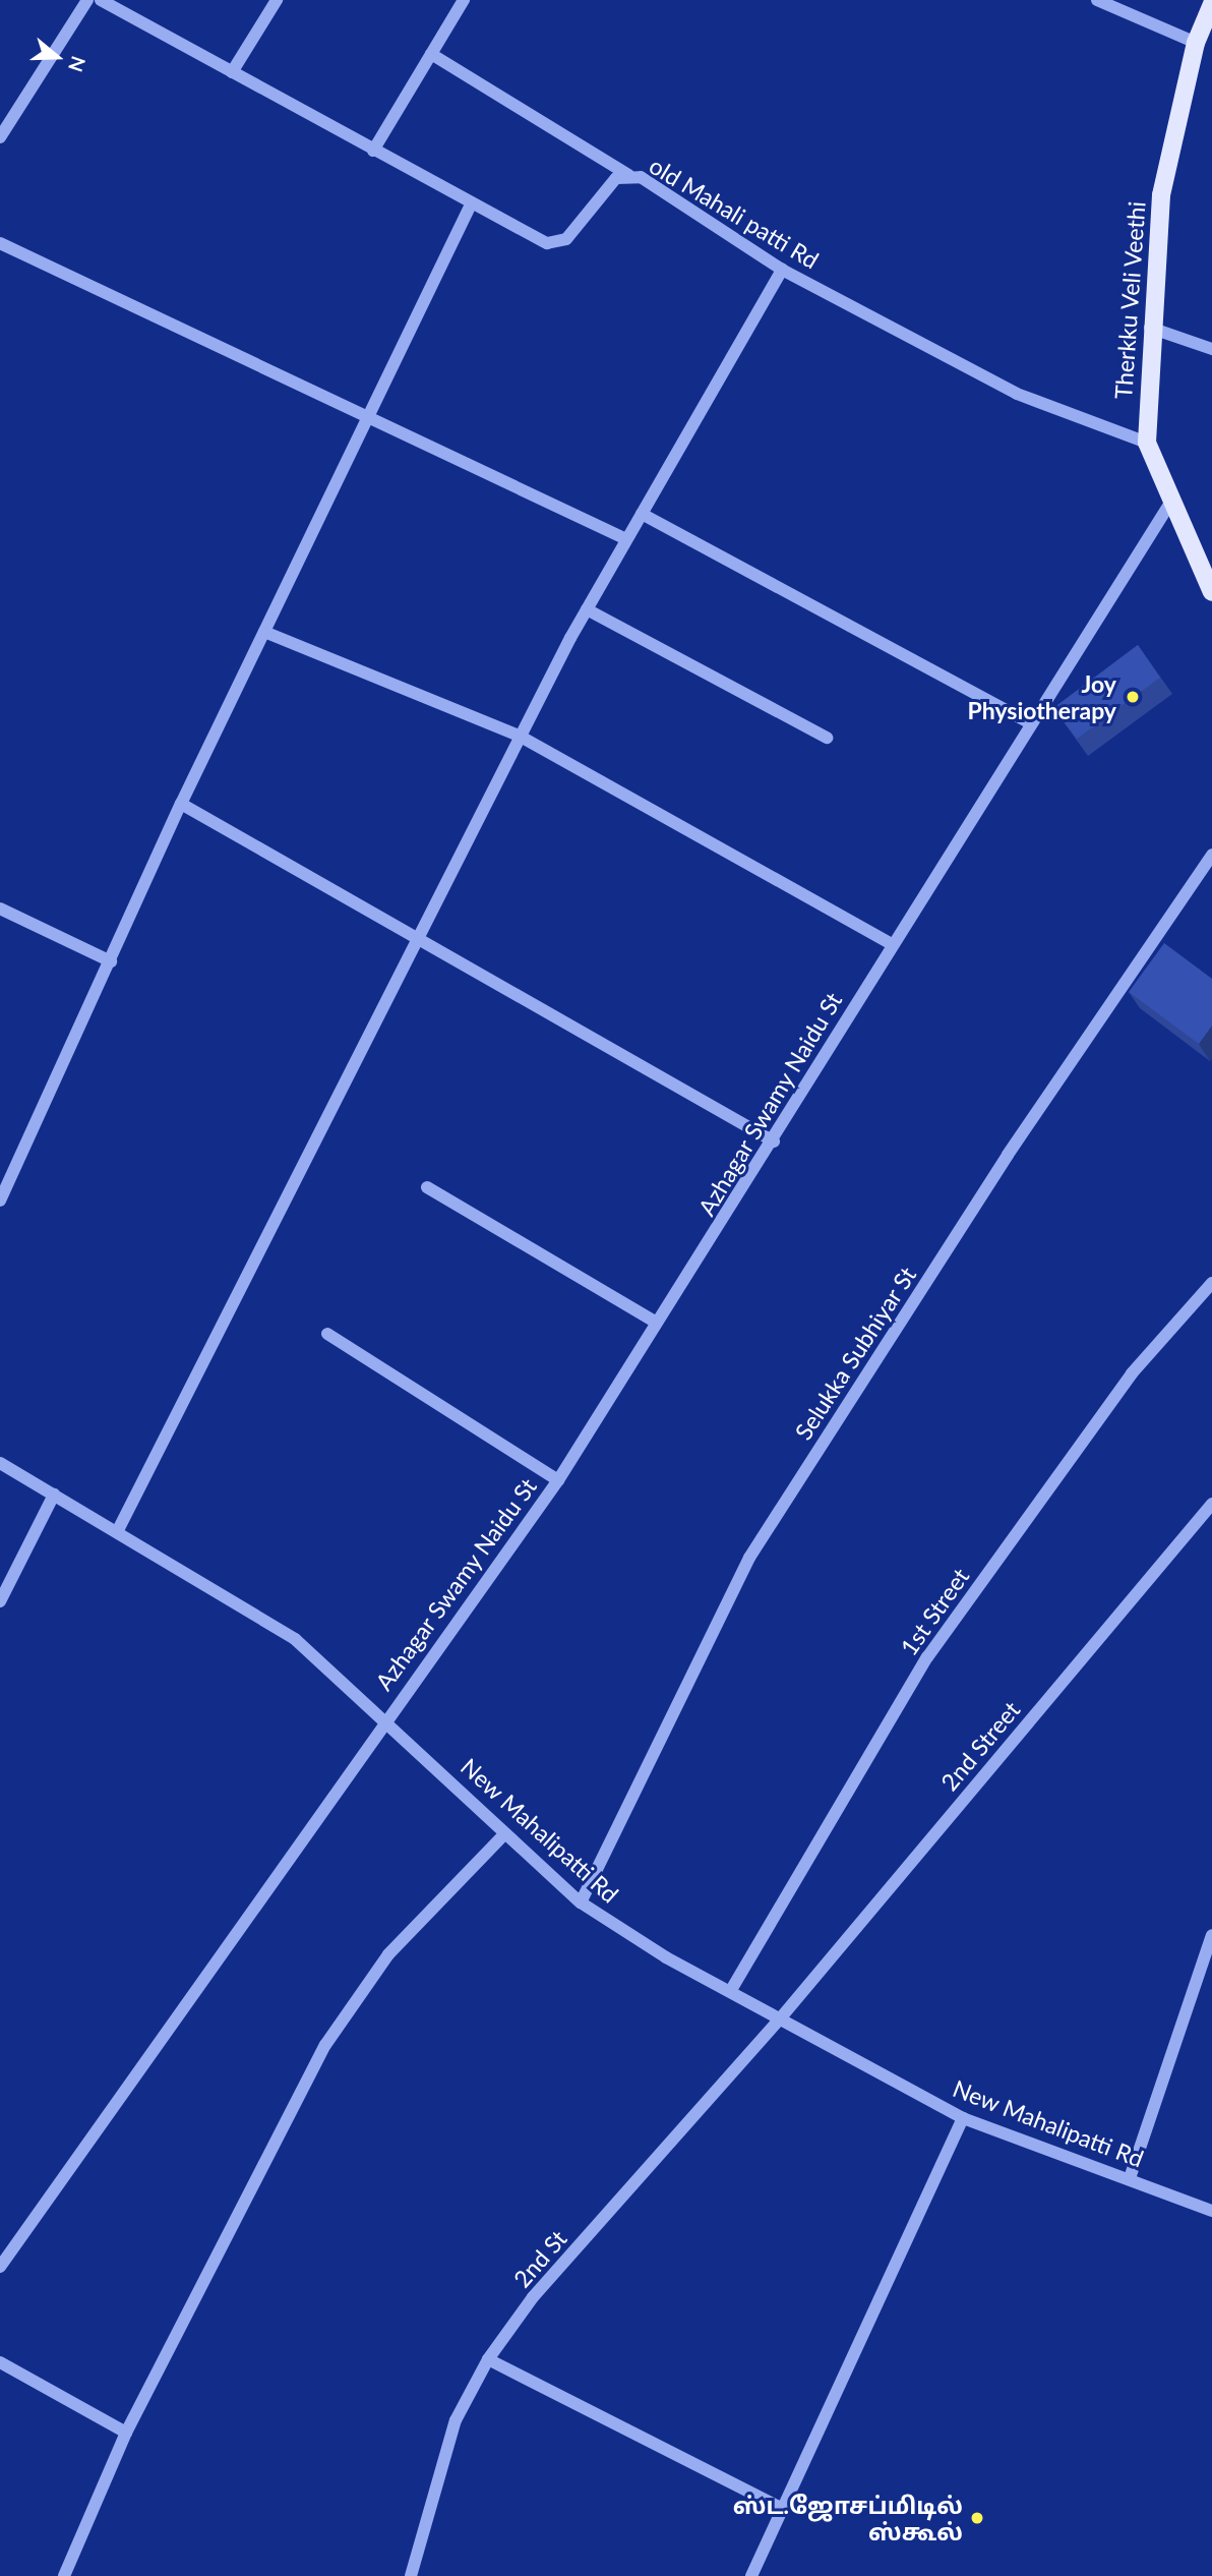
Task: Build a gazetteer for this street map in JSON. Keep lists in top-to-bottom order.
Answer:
{
  "streets": {
    "main road": ["Therkku Veli Veethi"],
    "street": [
      "old Mahali patti Rd",
      "Azhagar Swamy Naidu St",
      "Selukka Subhiyar St",
      "1st Street",
      "2nd Street",
      "New Mahalipatti Rd",
      "2nd St"
    ]
  },
  "crossings": [
    ["old Mahali patti Rd", "Therkku Veli Veethi"],
    ["Therkku Veli Veethi", "Azhagar Swamy Naidu St"],
    ["Azhagar Swamy Naidu St", "New Mahalipatti Rd"],
    ["Selukka Subhiyar St", "New Mahalipatti Rd"],
    ["1st Street", "New Mahalipatti Rd"],
    ["2nd Street", "New Mahalipatti Rd"],
    ["2nd Street", "2nd St"],
    ["New Mahalipatti Rd", "2nd St"]
  ],
  "places": ["Joy Physiotherapy", "ஸ்ட.ஜோசப்மிடில் ஸ்கூல்"],
  "north": "right"
}
